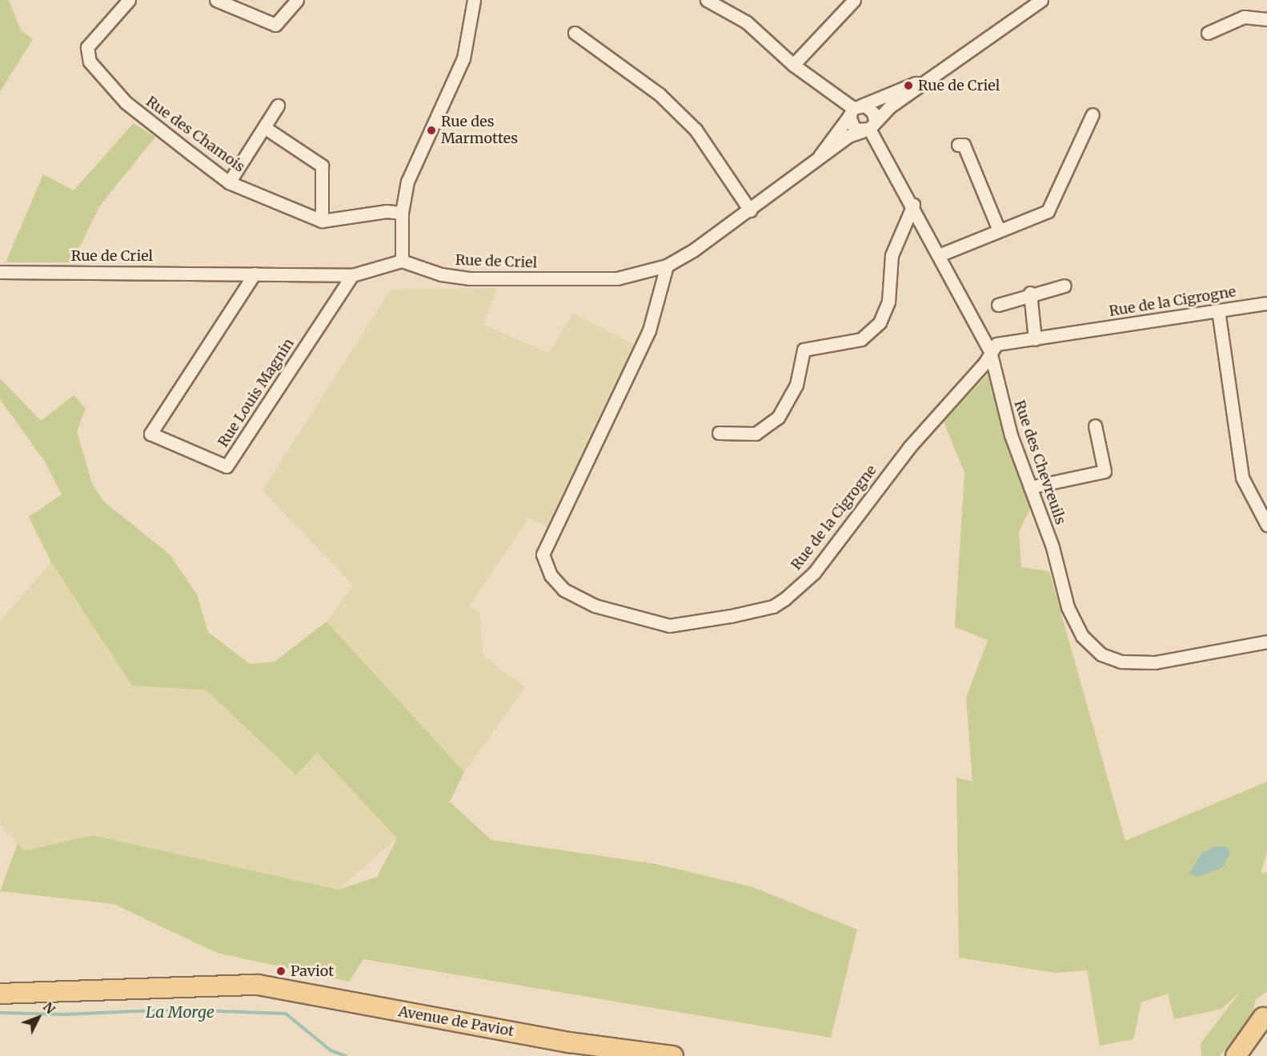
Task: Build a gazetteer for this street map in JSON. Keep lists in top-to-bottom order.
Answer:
{
  "streets": {
    "main road": ["Avenue de Paviot"],
    "street": [
      "Rue des Chamois",
      "Rue de Criel",
      "Rue de la Cigrogne",
      "Rue Louis Magnin",
      "Rue des Chevreuils"
    ]
  },
  "crossings": [
    ["Rue de Criel", "Rue de la Cigrogne"],
    ["Rue de Criel", "Rue Louis Magnin"],
    ["Rue de Criel", "Rue des Chevreuils"],
    ["Rue de la Cigrogne", "Rue des Chevreuils"]
  ],
  "water": ["La Morge"],
  "places": ["Rue de Criel", "Rue des Marmottes", "Paviot"],
  "north": "top right"
}
